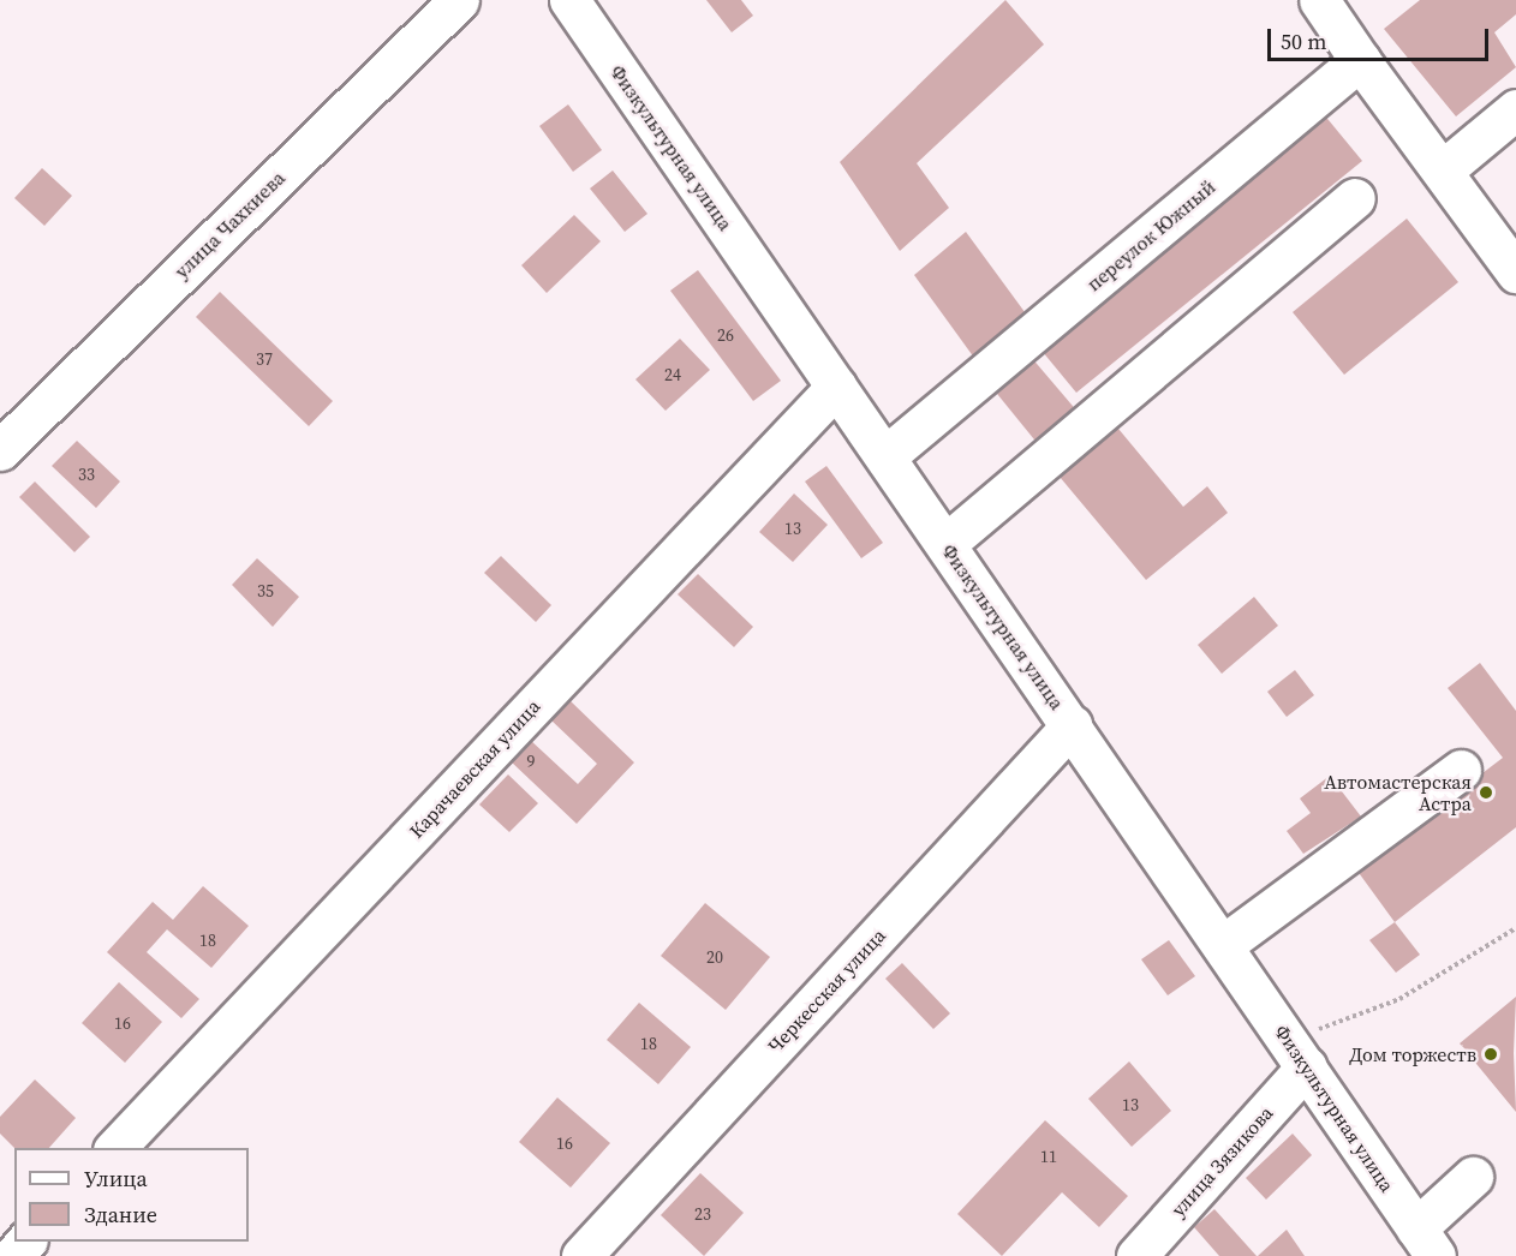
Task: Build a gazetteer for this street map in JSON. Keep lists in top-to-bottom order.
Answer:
{
  "streets": {
    "street": [
      "Физкультурная улица",
      "улица Чахкиева",
      "переулок Южный",
      "Карачаевская улица",
      "Черкесская улица",
      "улица Зязикова"
    ]
  },
  "crossings": [
    ["Физкультурная улица", "переулок Южный"],
    ["Физкультурная улица", "Карачаевская улица"],
    ["Физкультурная улица", "Черкесская улица"],
    ["Физкультурная улица", "улица Зязикова"]
  ],
  "places": ["Автомастерская Астра", "Дом торжеств"],
  "house_numbers": [
    "26",
    "37",
    "24",
    "33",
    "13",
    "35",
    "9",
    "18",
    "20",
    "16",
    "18",
    "13",
    "16",
    "11",
    "23"
  ],
  "legend": ["Улица", "Здание"],
  "scale_bar": "50 m"
}
